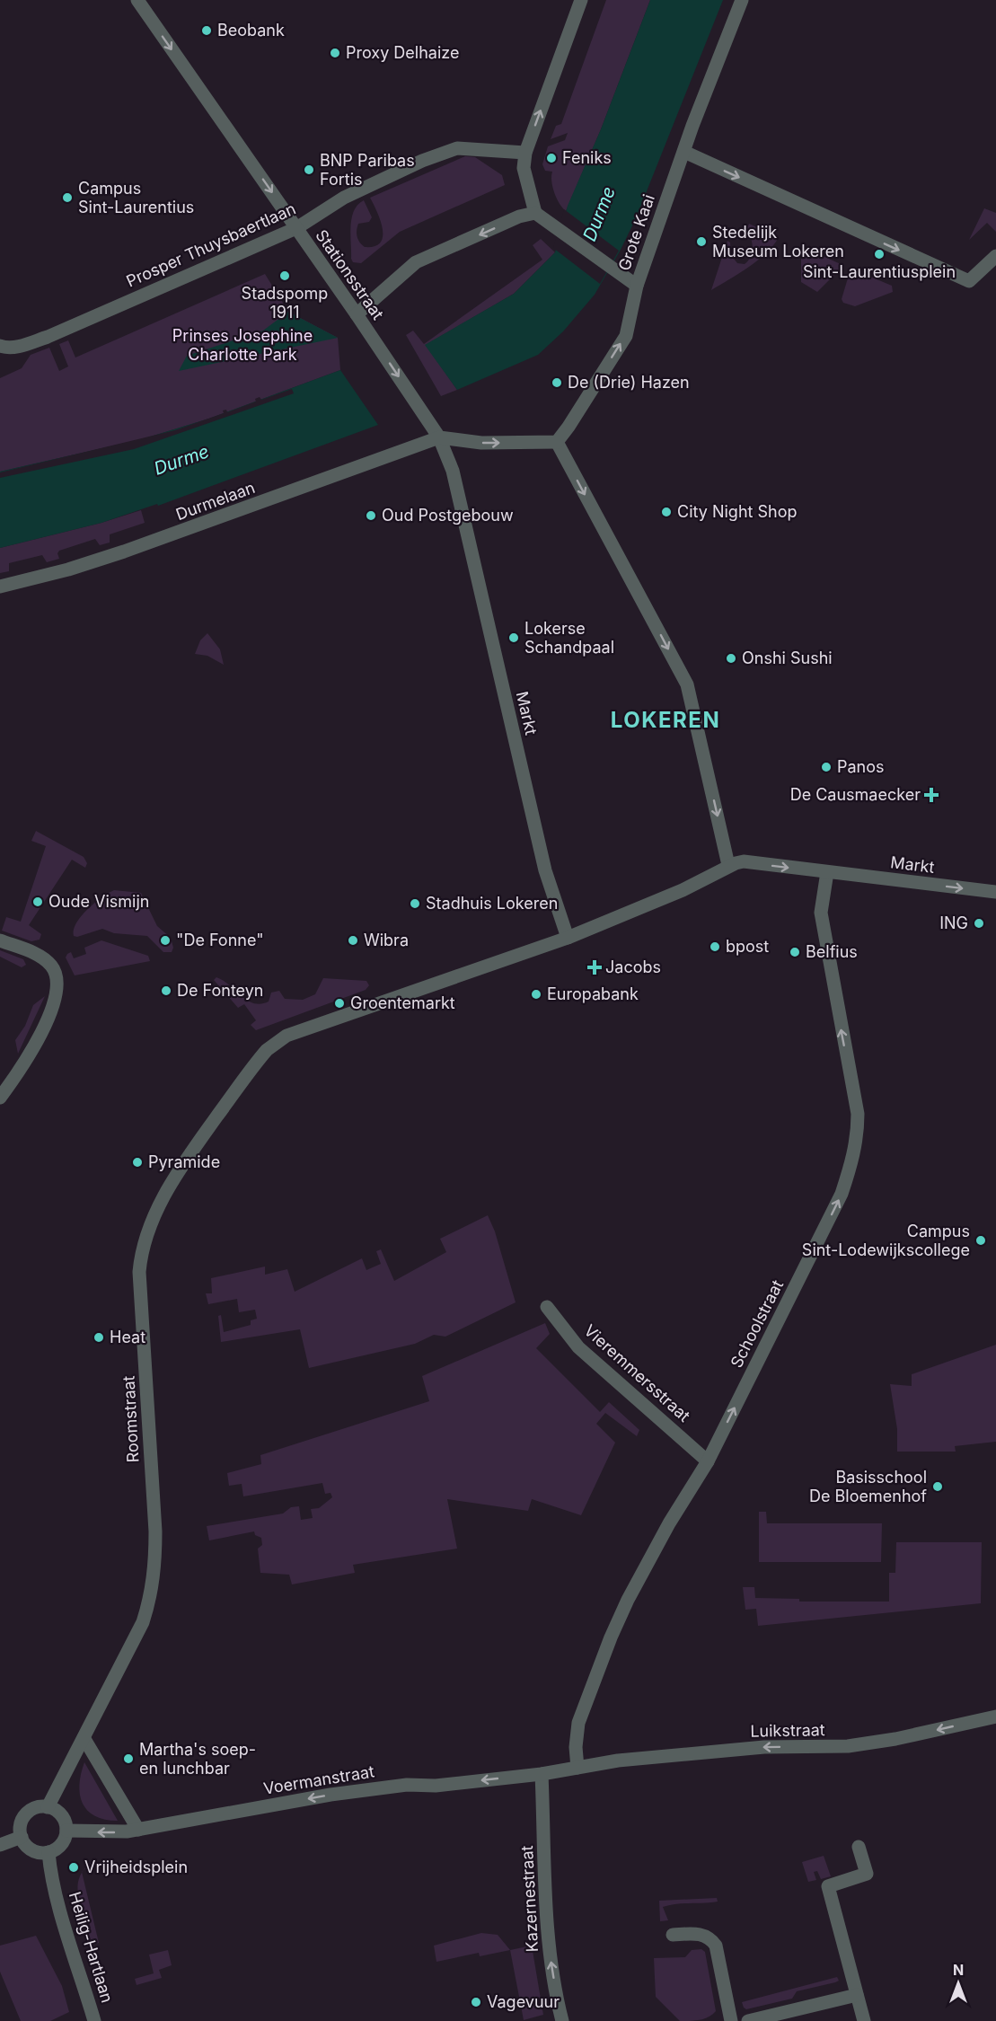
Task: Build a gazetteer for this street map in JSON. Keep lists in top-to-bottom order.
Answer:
{
  "streets": {
    "street": [
      "Grote Kaai",
      "Prosper Thuysbaertlaan",
      "Stationsstraat",
      "Durmelaan",
      "Markt",
      "Schoolstraat",
      "Vieremmersstraat",
      "Roomstraat",
      "Luikstraat",
      "Voermanstraat",
      "Kazernestraat",
      "Heilig-Hartlaan"
    ]
  },
  "crossings": [
    ["Prosper Thuysbaertlaan", "Stationsstraat"],
    ["Stationsstraat", "Durmelaan"],
    ["Stationsstraat", "Markt"],
    ["Durmelaan", "Markt"],
    ["Markt", "Schoolstraat"],
    ["Markt", "Roomstraat"],
    ["Schoolstraat", "Vieremmersstraat"],
    ["Schoolstraat", "Luikstraat"],
    ["Schoolstraat", "Voermanstraat"],
    ["Roomstraat", "Voermanstraat"],
    ["Roomstraat", "Heilig-Hartlaan"],
    ["Luikstraat", "Voermanstraat"],
    ["Voermanstraat", "Kazernestraat"],
    ["Voermanstraat", "Heilig-Hartlaan"]
  ],
  "one_way": [
    "Stationsstraat",
    "Schoolstraat",
    "Luikstraat",
    "Voermanstraat",
    "Kazernestraat"
  ],
  "districts": ["LOKEREN"],
  "water": ["Durme"],
  "parks": ["Prinses Josephine Charlotte Park"],
  "places": {
    "other": [
      "Beobank",
      "Proxy Delhaize",
      "Feniks",
      "BNP Paribas Fortis",
      "Campus Sint-Laurentius",
      "Stedelijk Museum Lokeren",
      "Sint-Laurentiusplein",
      "Stadspomp 1911",
      "De (Drie) Hazen",
      "City Night Shop",
      "Oud Postgebouw",
      "Lokerse Schandpaal",
      "Onshi Sushi",
      "Panos",
      "Oude Vismijn",
      "Stadhuis Lokeren",
      "ING",
      "\"De Fonne\"",
      "Wibra",
      "bpost",
      "Belfius",
      "De Fonteyn",
      "Europabank",
      "Groentemarkt",
      "Pyramide",
      "Campus Sint-Lodewijkscollege",
      "Heat",
      "Basisschool De Bloemenhof",
      "Martha's soep- en lunchbar",
      "Vrijheidsplein",
      "Vagevuur"
    ],
    "health": ["De Causmaecker", "Jacobs"]
  },
  "north": "top"
}
